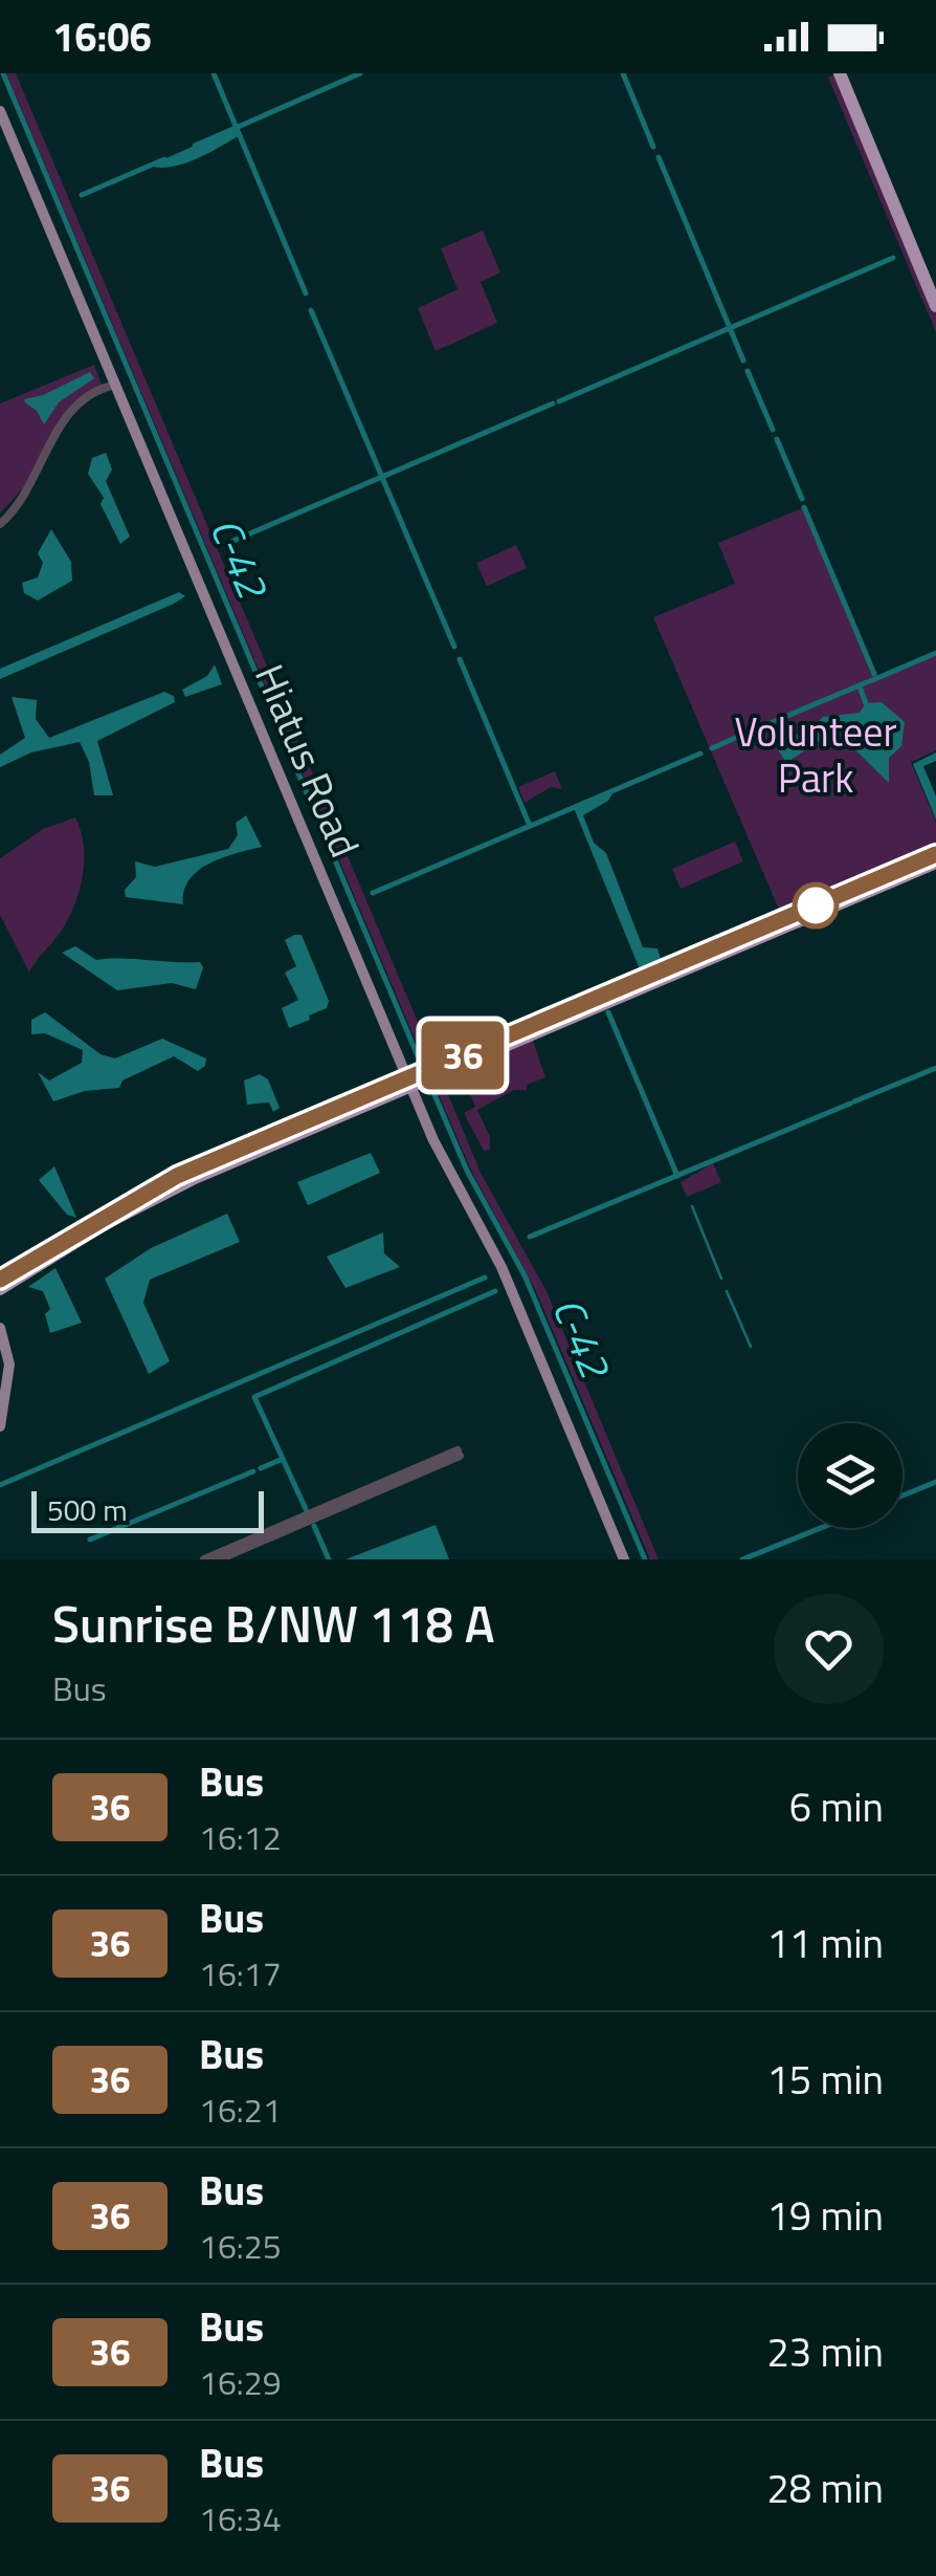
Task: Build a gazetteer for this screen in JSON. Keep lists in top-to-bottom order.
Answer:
{
  "streets": {
    "main road": ["Hiatus Road"]
  },
  "water": ["C-42"],
  "parks": ["Volunteer Park"],
  "lines": ["bus line 36"],
  "scale_bar": "500 m",
  "page": {
    "status": "16:06",
    "on_map": "36",
    "scale": "500 m",
    "heading": ["Sunrise B/NW 118 A", "Bus"],
    "list": [
      {
        "mark": "36",
        "name": "Bus",
        "note": "16:12",
        "value": "6 min"
      },
      {
        "mark": "36",
        "name": "Bus",
        "note": "16:17",
        "value": "11 min"
      },
      {
        "mark": "36",
        "name": "Bus",
        "note": "16:21",
        "value": "15 min"
      },
      {
        "mark": "36",
        "name": "Bus",
        "note": "16:25",
        "value": "19 min"
      },
      {
        "mark": "36",
        "name": "Bus",
        "note": "16:29",
        "value": "23 min"
      },
      {
        "mark": "36",
        "name": "Bus",
        "note": "16:34",
        "value": "28 min"
      }
    ]
  }
}
